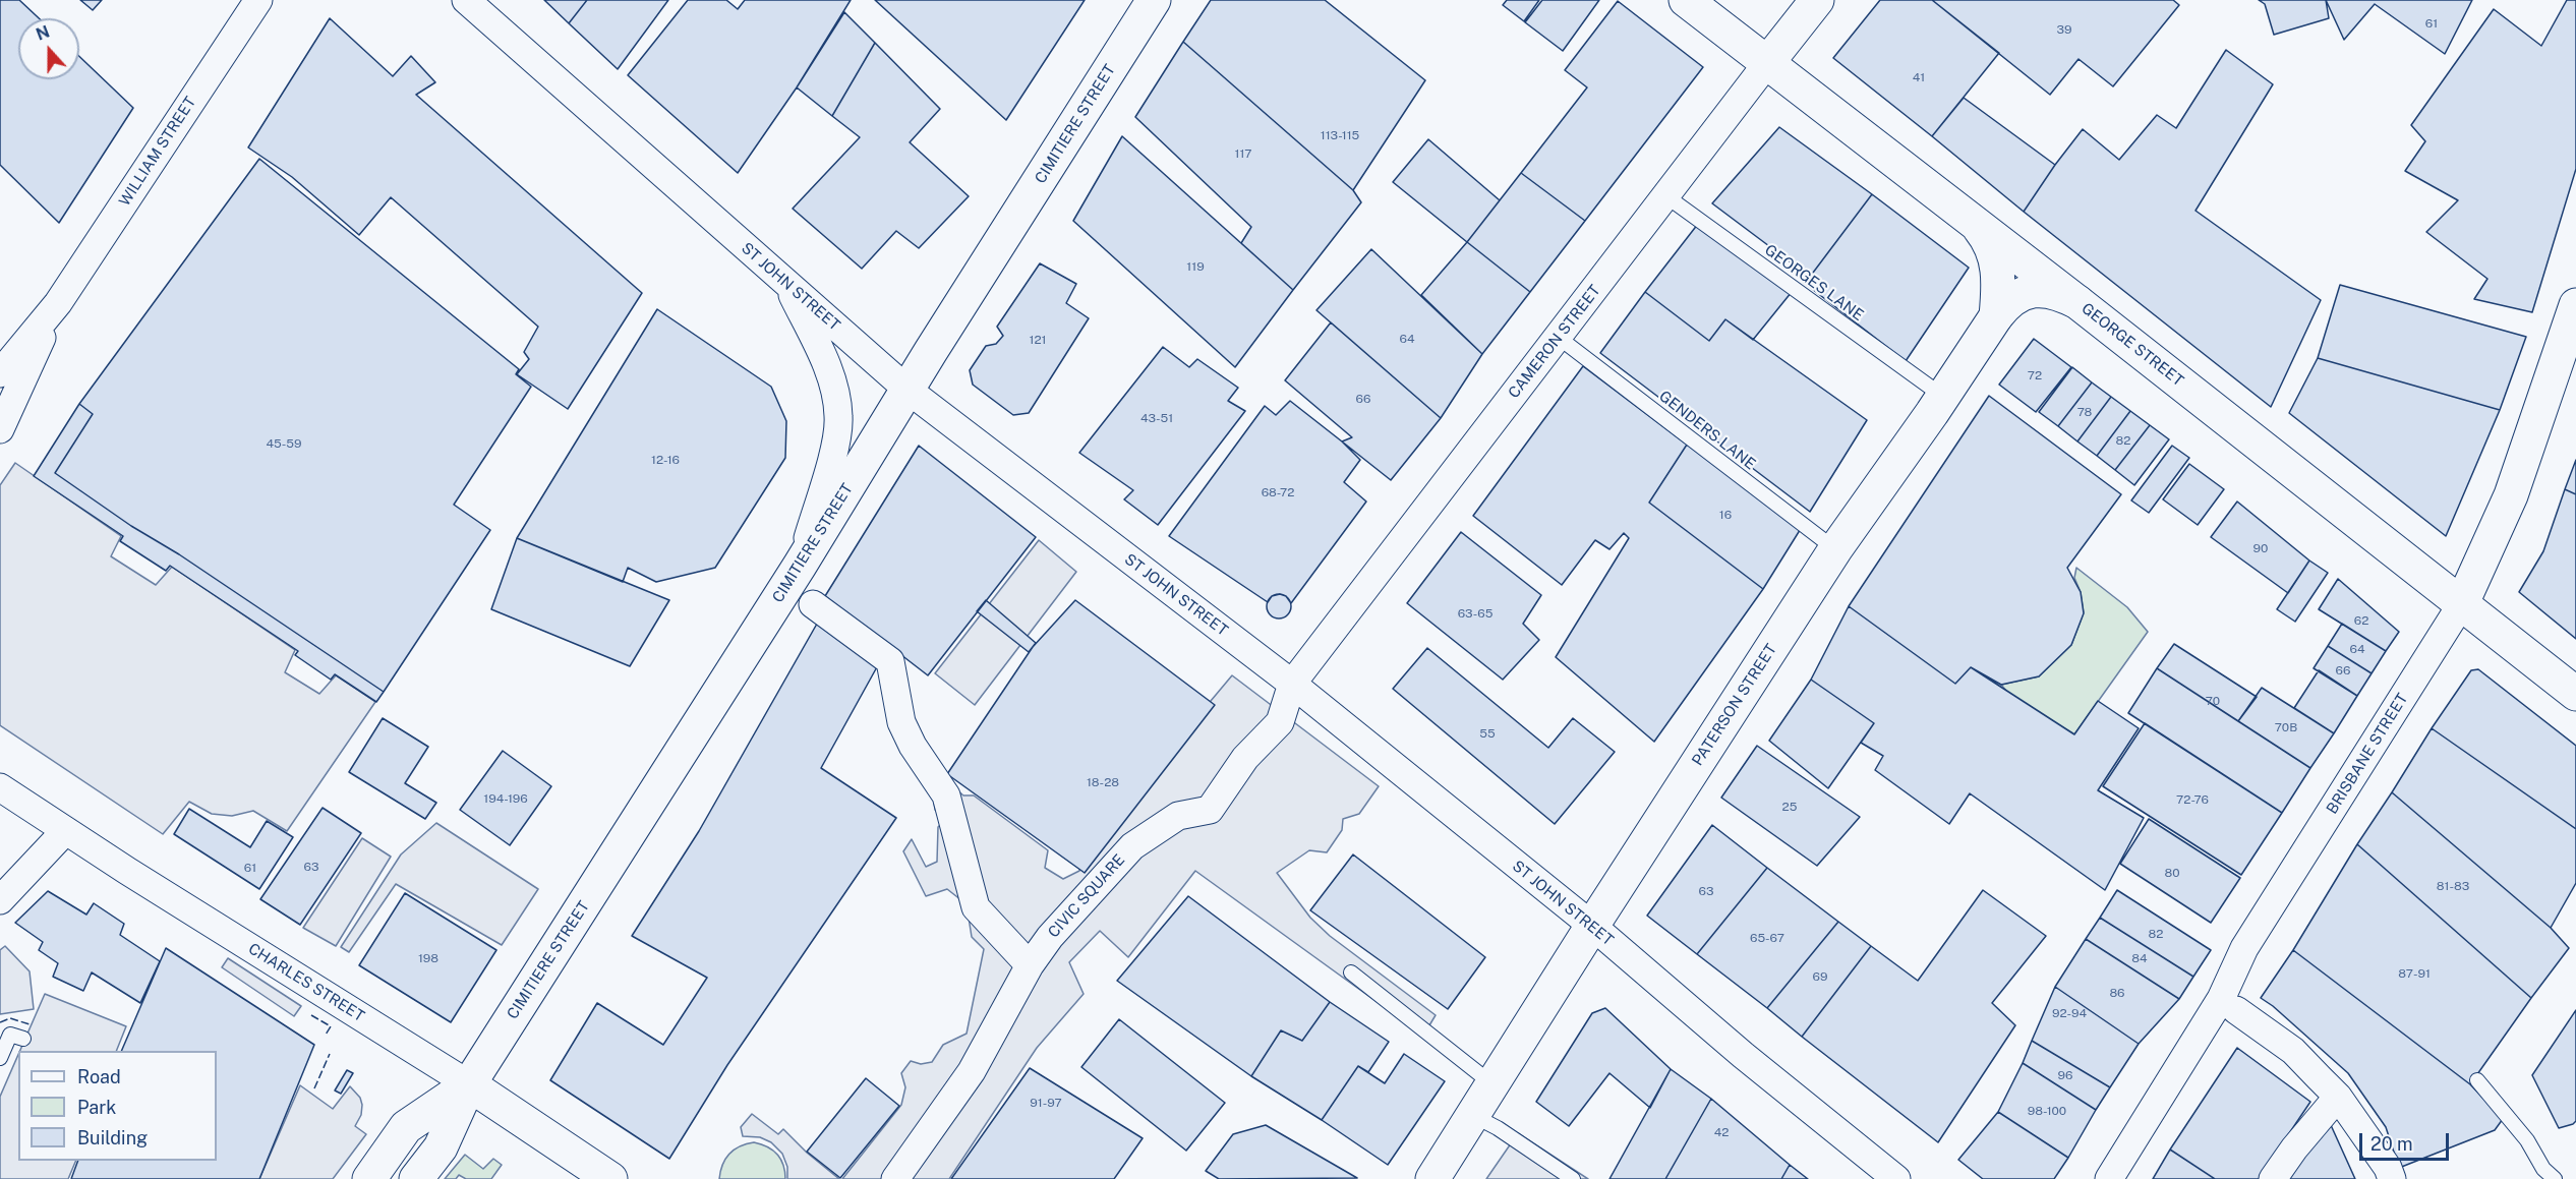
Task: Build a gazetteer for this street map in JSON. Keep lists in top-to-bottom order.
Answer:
{
  "streets": {
    "main road": [
      "CIMITIERE STREET",
      "CAMERON STREET",
      "GEORGE STREET",
      "PATERSON STREET",
      "BRISBANE STREET",
      "CHARLES STREET"
    ],
    "street": ["WILLIAM STREET", "ST JOHN STREET", "CIVIC SQUARE"],
    "lane": ["GEORGES LANE", "GENDERS LANE"]
  },
  "crossings": [
    ["CIMITIERE STREET", "ST JOHN STREET"],
    ["CIMITIERE STREET", "CHARLES STREET"],
    ["GEORGES LANE", "CAMERON STREET"],
    ["GEORGES LANE", "PATERSON STREET"],
    ["ST JOHN STREET", "CAMERON STREET"],
    ["ST JOHN STREET", "PATERSON STREET"],
    ["ST JOHN STREET", "CIVIC SQUARE"],
    ["CAMERON STREET", "GEORGE STREET"],
    ["CAMERON STREET", "GENDERS LANE"],
    ["CAMERON STREET", "CIVIC SQUARE"],
    ["GEORGE STREET", "PATERSON STREET"],
    ["GEORGE STREET", "BRISBANE STREET"],
    ["GENDERS LANE", "PATERSON STREET"]
  ],
  "house_numbers": [
    "61",
    "39",
    "41",
    "113-115",
    "117",
    "119",
    "64",
    "121",
    "72",
    "66",
    "78",
    "43-51",
    "82",
    "45-59",
    "12-16",
    "68-72",
    "16",
    "90",
    "63-65",
    "62",
    "64",
    "66",
    "70",
    "70B",
    "55",
    "18-28",
    "194-196",
    "72-76",
    "25",
    "63",
    "61",
    "80",
    "81-83",
    "63",
    "82",
    "65-67",
    "198",
    "84",
    "87-91",
    "69",
    "86",
    "92-94",
    "96",
    "91-97",
    "98-100",
    "42"
  ],
  "legend": ["Road", "Park", "Building"],
  "scale_bar": "20 m",
  "north": "top"
}
